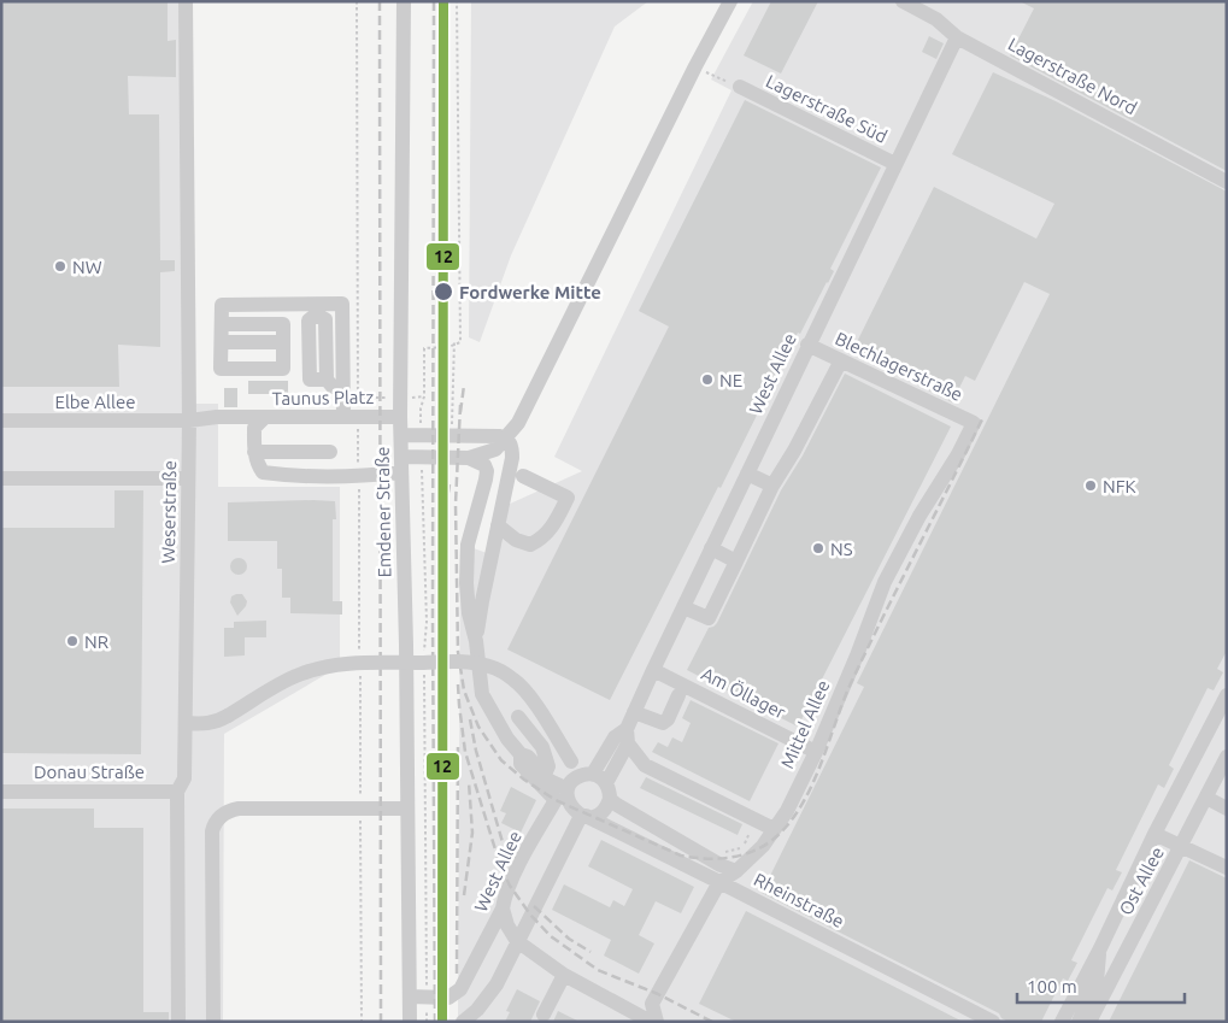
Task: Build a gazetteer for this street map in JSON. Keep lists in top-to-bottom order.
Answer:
{
  "streets": {
    "street": [
      "Lagerstraße Nord",
      "Lagerstraße Süd",
      "Blechlagerstraße",
      "West Allee",
      "Taunus Platz",
      "Elbe Allee",
      "Weserstraße",
      "Emdener Straße",
      "Am Öllager",
      "Mittel Allee",
      "Donau Straße",
      "Ost Allee",
      "Rheinstraße"
    ]
  },
  "crossings": [
    ["Lagerstraße Nord", "West Allee"],
    ["Lagerstraße Süd", "West Allee"],
    ["Blechlagerstraße", "West Allee"],
    ["Blechlagerstraße", "Mittel Allee"],
    ["West Allee", "Am Öllager"],
    ["West Allee", "Rheinstraße"],
    ["Taunus Platz", "Elbe Allee"],
    ["Taunus Platz", "Emdener Straße"],
    ["Elbe Allee", "Weserstraße"],
    ["Weserstraße", "Donau Straße"],
    ["Am Öllager", "Mittel Allee"],
    ["Mittel Allee", "Rheinstraße"]
  ],
  "places": [
    "NW",
    "Fordwerke Mitte",
    "NE",
    "NFK",
    "NS",
    "NR"
  ],
  "lines": ["transit line 12"],
  "scale_bar": "100 m"
}
